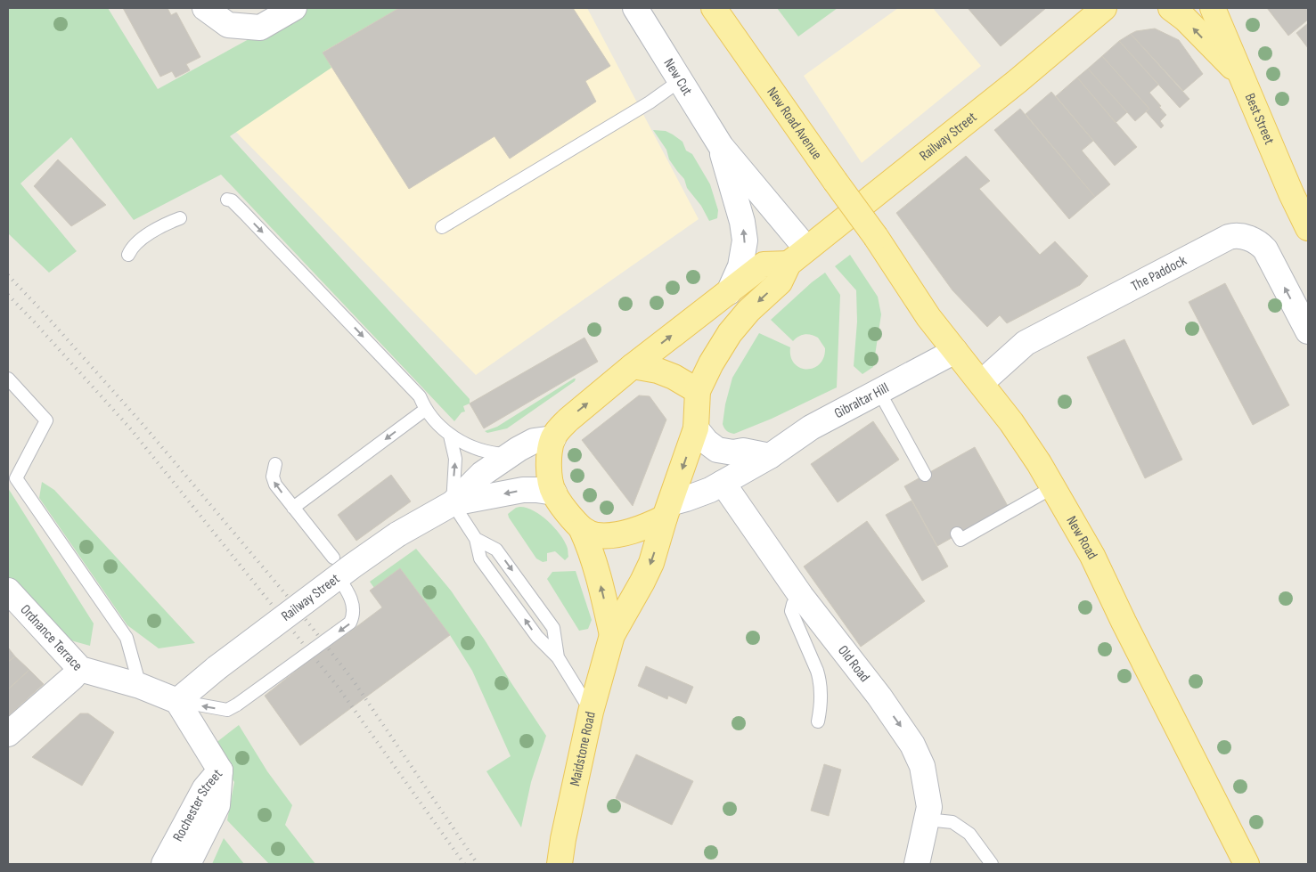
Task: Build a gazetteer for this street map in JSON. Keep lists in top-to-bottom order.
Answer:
{
  "streets": {
    "main road": [
      "Best Street",
      "New Road Avenue",
      "Railway Street",
      "New Road",
      "Maidstone Road"
    ],
    "street": [
      "New Cut",
      "The Paddock",
      "Gibraltar Hill",
      "Ordnance Terrace",
      "Old Road",
      "Rochester Street"
    ]
  },
  "crossings": [
    ["New Cut", "Railway Street"],
    ["New Road Avenue", "New Road"],
    ["Railway Street", "Gibraltar Hill"],
    ["Railway Street", "Ordnance Terrace"],
    ["Railway Street", "Maidstone Road"],
    ["Railway Street", "Rochester Street"],
    ["The Paddock", "New Road"],
    ["Gibraltar Hill", "New Road"],
    ["Gibraltar Hill", "Old Road"],
    ["Gibraltar Hill", "Maidstone Road"],
    ["Ordnance Terrace", "Rochester Street"]
  ],
  "one_way": ["Old Road", "Maidstone Road"]
}
